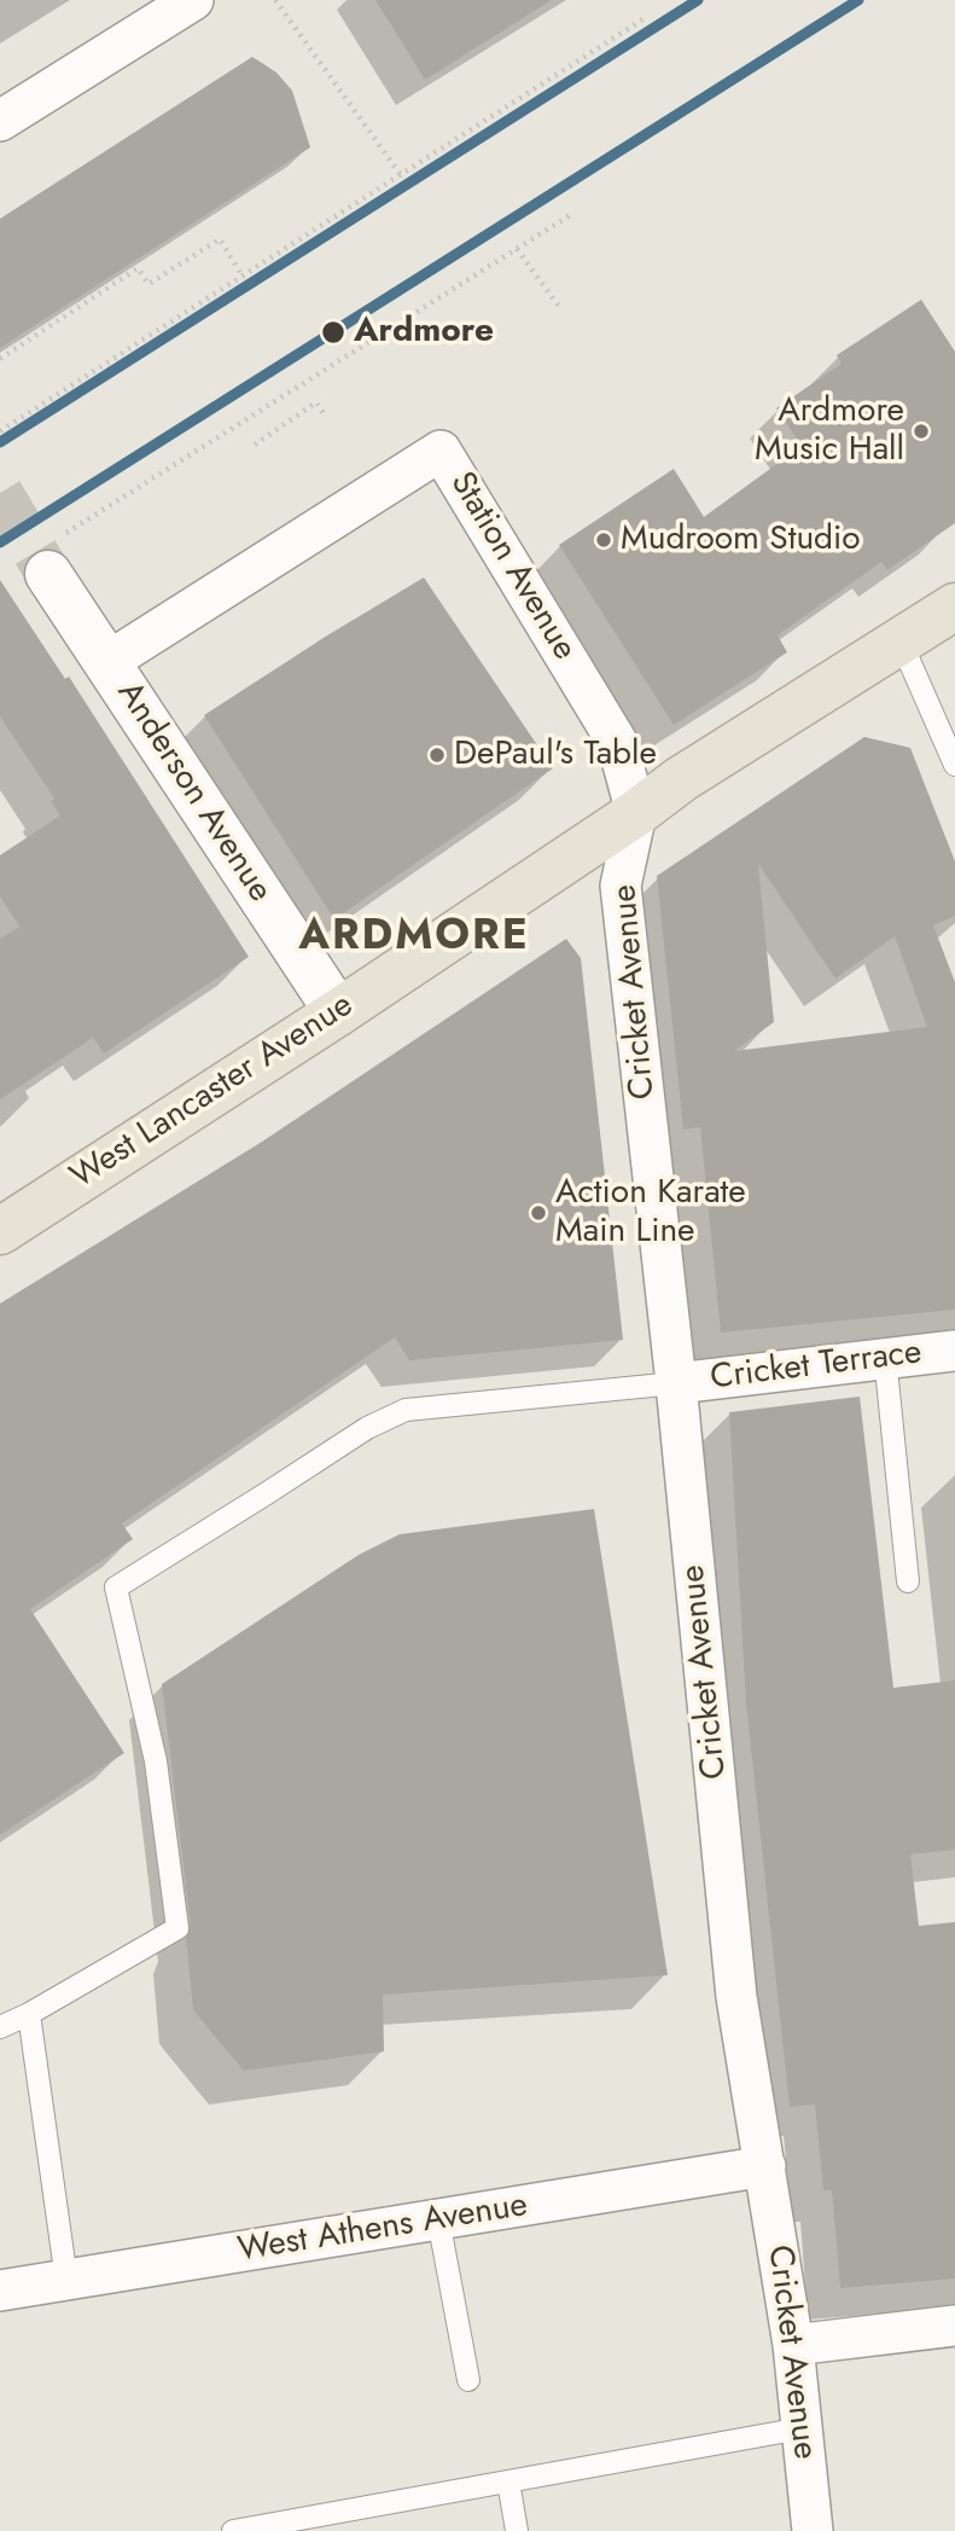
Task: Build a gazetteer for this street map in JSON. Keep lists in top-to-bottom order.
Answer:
{
  "streets": {
    "highway": ["West Lancaster Avenue"],
    "street": [
      "Station Avenue",
      "Anderson Avenue",
      "Cricket Avenue",
      "Cricket Terrace",
      "West Athens Avenue"
    ]
  },
  "crossings": [
    ["Station Avenue", "Anderson Avenue"],
    ["Station Avenue", "Cricket Avenue"],
    ["Station Avenue", "West Lancaster Avenue"],
    ["Anderson Avenue", "West Lancaster Avenue"],
    ["Cricket Avenue", "West Lancaster Avenue"],
    ["Cricket Avenue", "Cricket Terrace"],
    ["Cricket Avenue", "West Athens Avenue"]
  ],
  "districts": ["ARDMORE"],
  "places": [
    "Ardmore",
    "Ardmore Music Hall",
    "Mudroom Studio",
    "DePaul's Table",
    "Action Karate Main Line"
  ]
}
